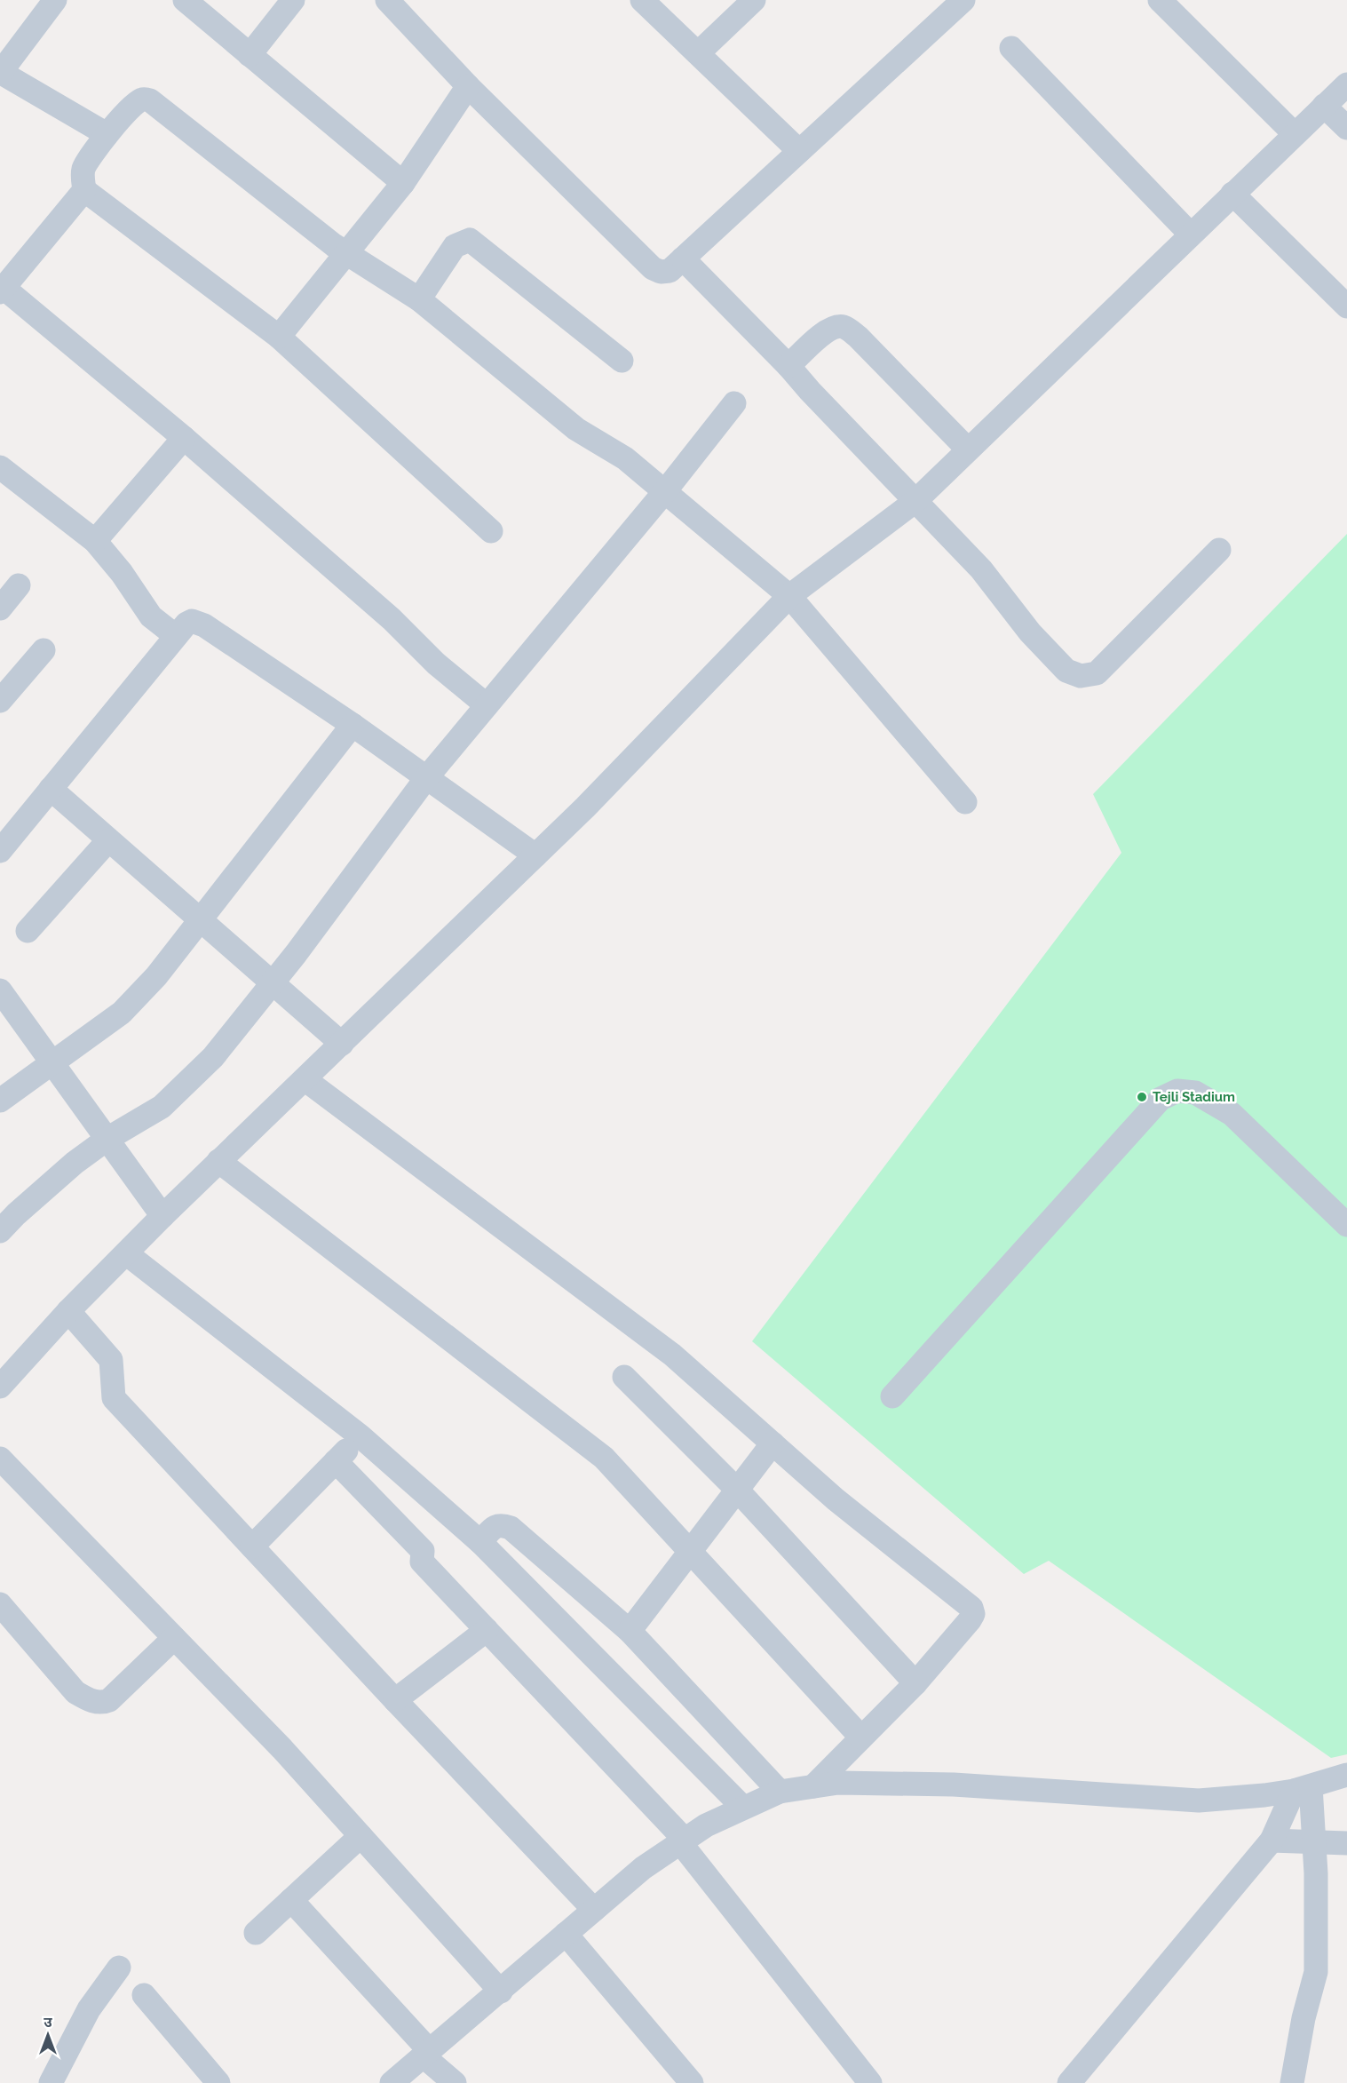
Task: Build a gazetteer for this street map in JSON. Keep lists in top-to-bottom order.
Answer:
{
  "places": ["Tejli Stadium"],
  "north": "top"
}
